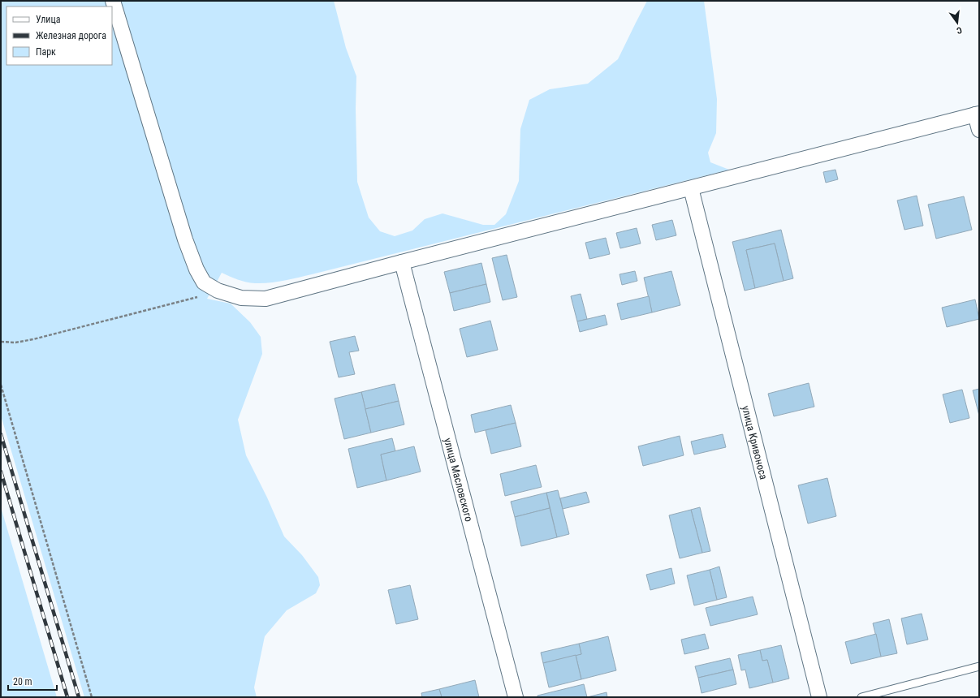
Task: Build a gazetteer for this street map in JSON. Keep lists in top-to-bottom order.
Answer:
{
  "streets": {
    "street": ["улица Кривоноса", "улица Масловского"]
  },
  "legend": ["Улица", "Железная дорога", "Парк"],
  "scale_bar": "20 m",
  "north": "bottom"
}
